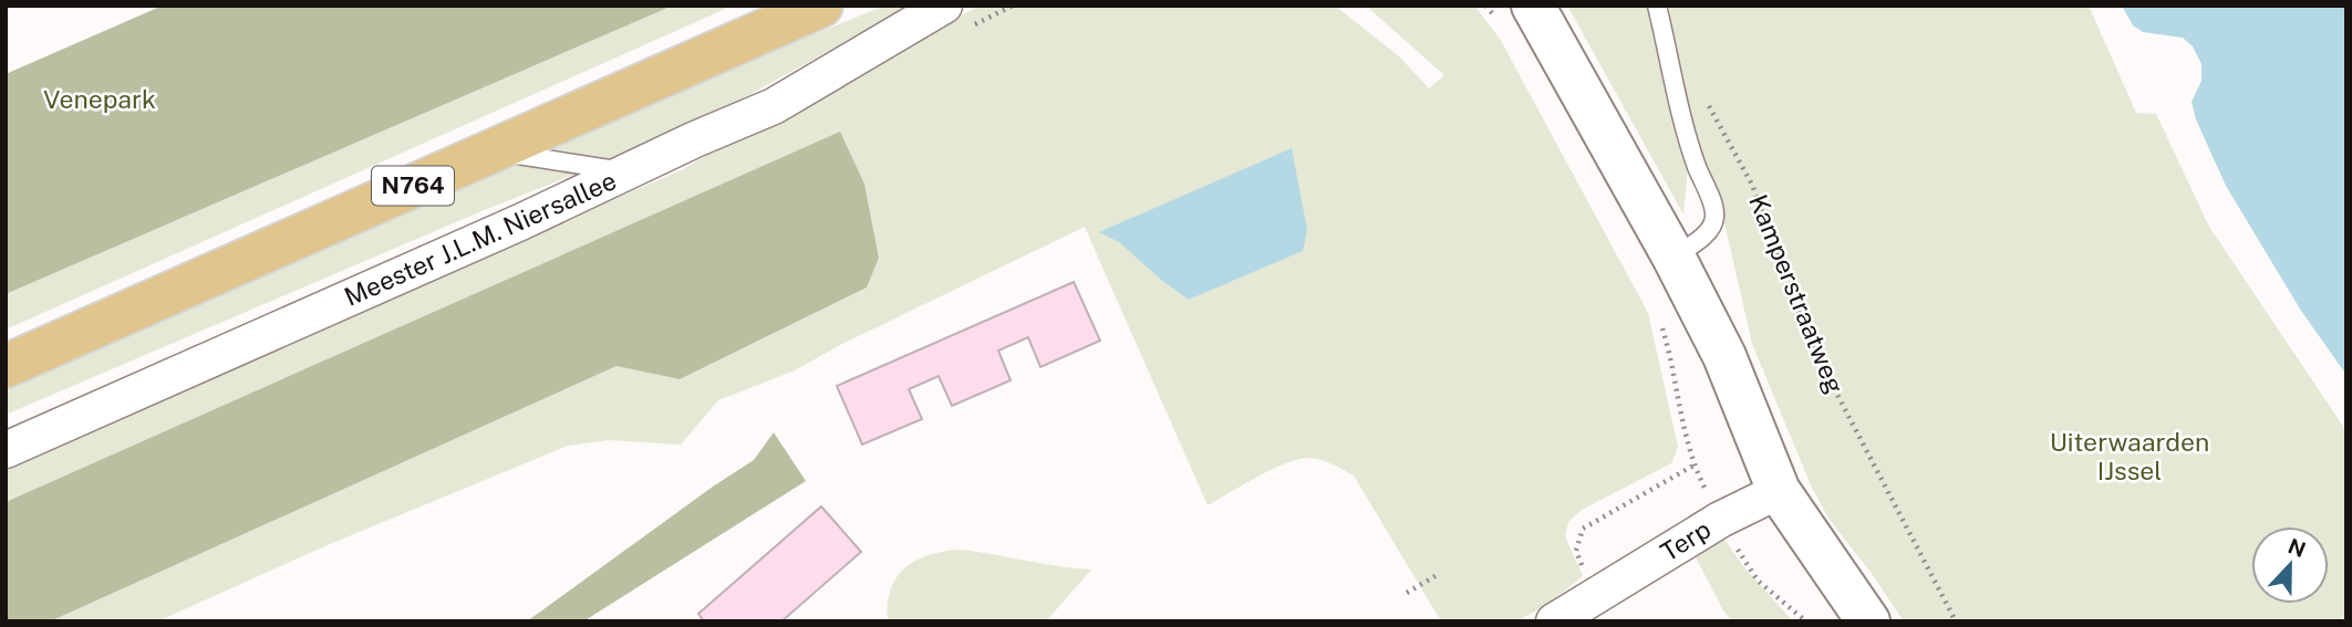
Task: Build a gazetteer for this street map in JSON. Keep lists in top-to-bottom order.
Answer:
{
  "streets": {
    "main road": ["N764"],
    "street": ["Meester J.L.M. Niersallee", "Terp"],
    "lane": ["Kamperstraatweg"]
  },
  "parks": ["Venepark", "Uiterwaarden IJssel"],
  "north": "top"
}
